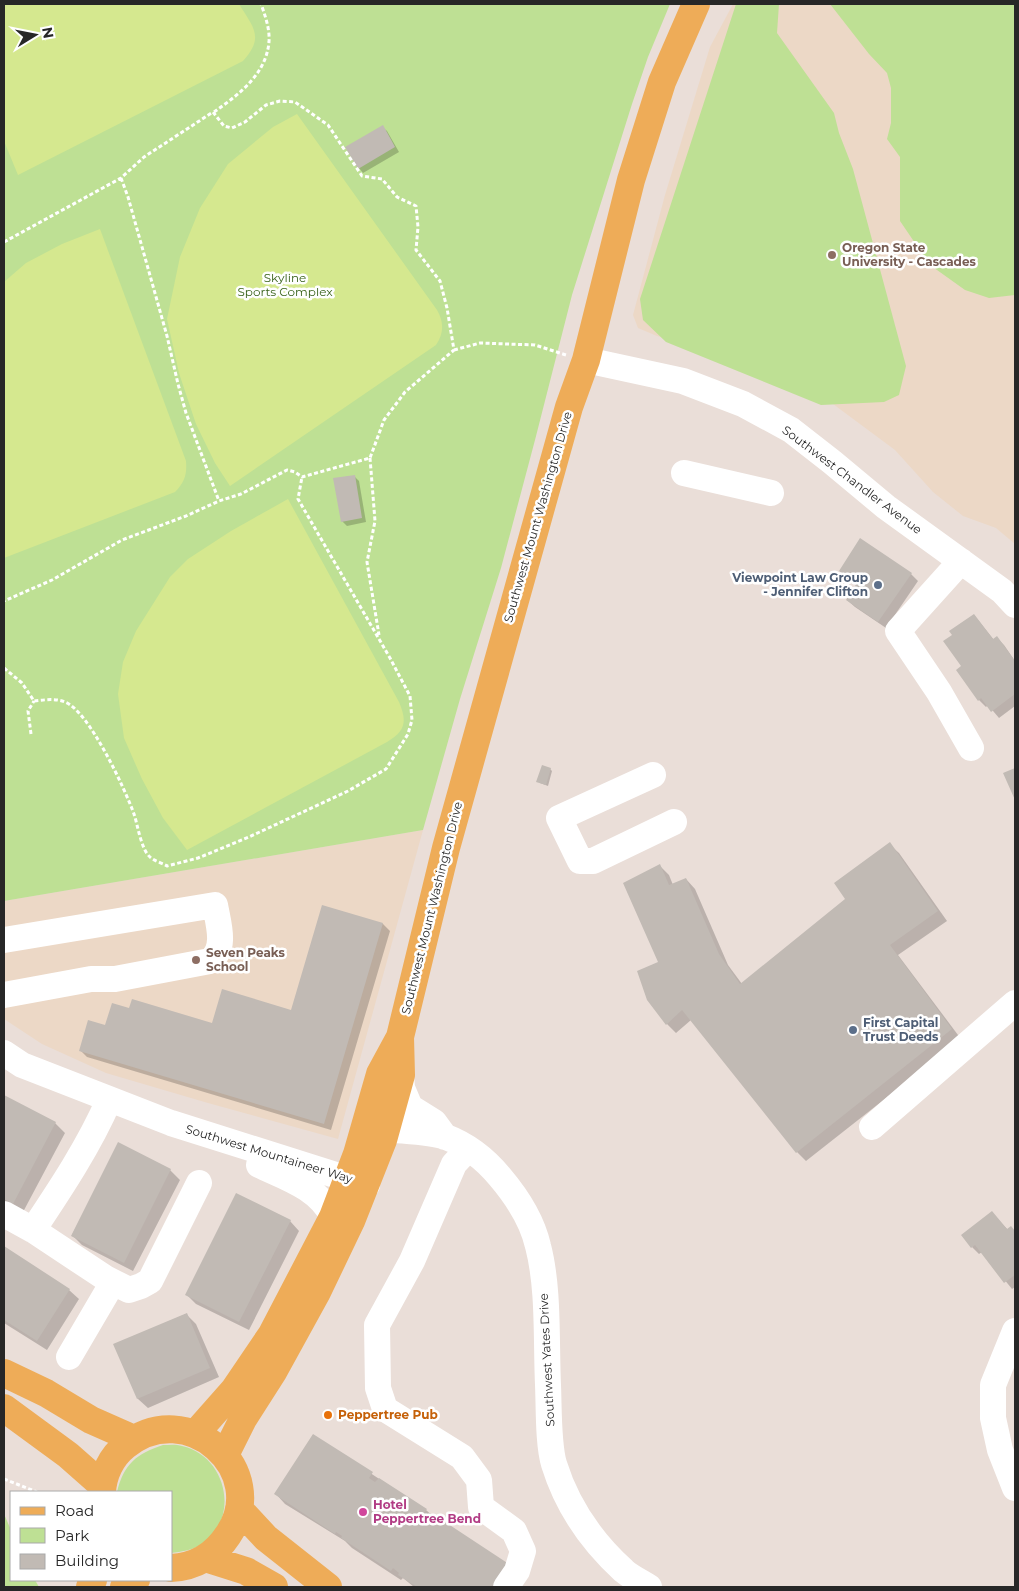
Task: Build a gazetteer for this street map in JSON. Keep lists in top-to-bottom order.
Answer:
{
  "streets": {
    "main road": ["Southwest Mount Washington Drive"],
    "street": ["Southwest Chandler Avenue", "Southwest Mountaineer Way", "Southwest Yates Drive"]
  },
  "crossings": [
    ["Southwest Chandler Avenue", "Southwest Mount Washington Drive"],
    ["Southwest Mount Washington Drive", "Southwest Mountaineer Way"],
    ["Southwest Mount Washington Drive", "Southwest Yates Drive"]
  ],
  "parks": ["Skyline Sports Complex"],
  "places": [
    "Oregon State University - Cascades",
    "Viewpoint Law Group - Jennifer Clifton",
    "Seven Peaks School",
    "First Capital Trust Deeds",
    "Peppertree Pub",
    "Hotel Peppertree Bend"
  ],
  "legend": ["Road", "Park", "Building"],
  "north": "right"
}
